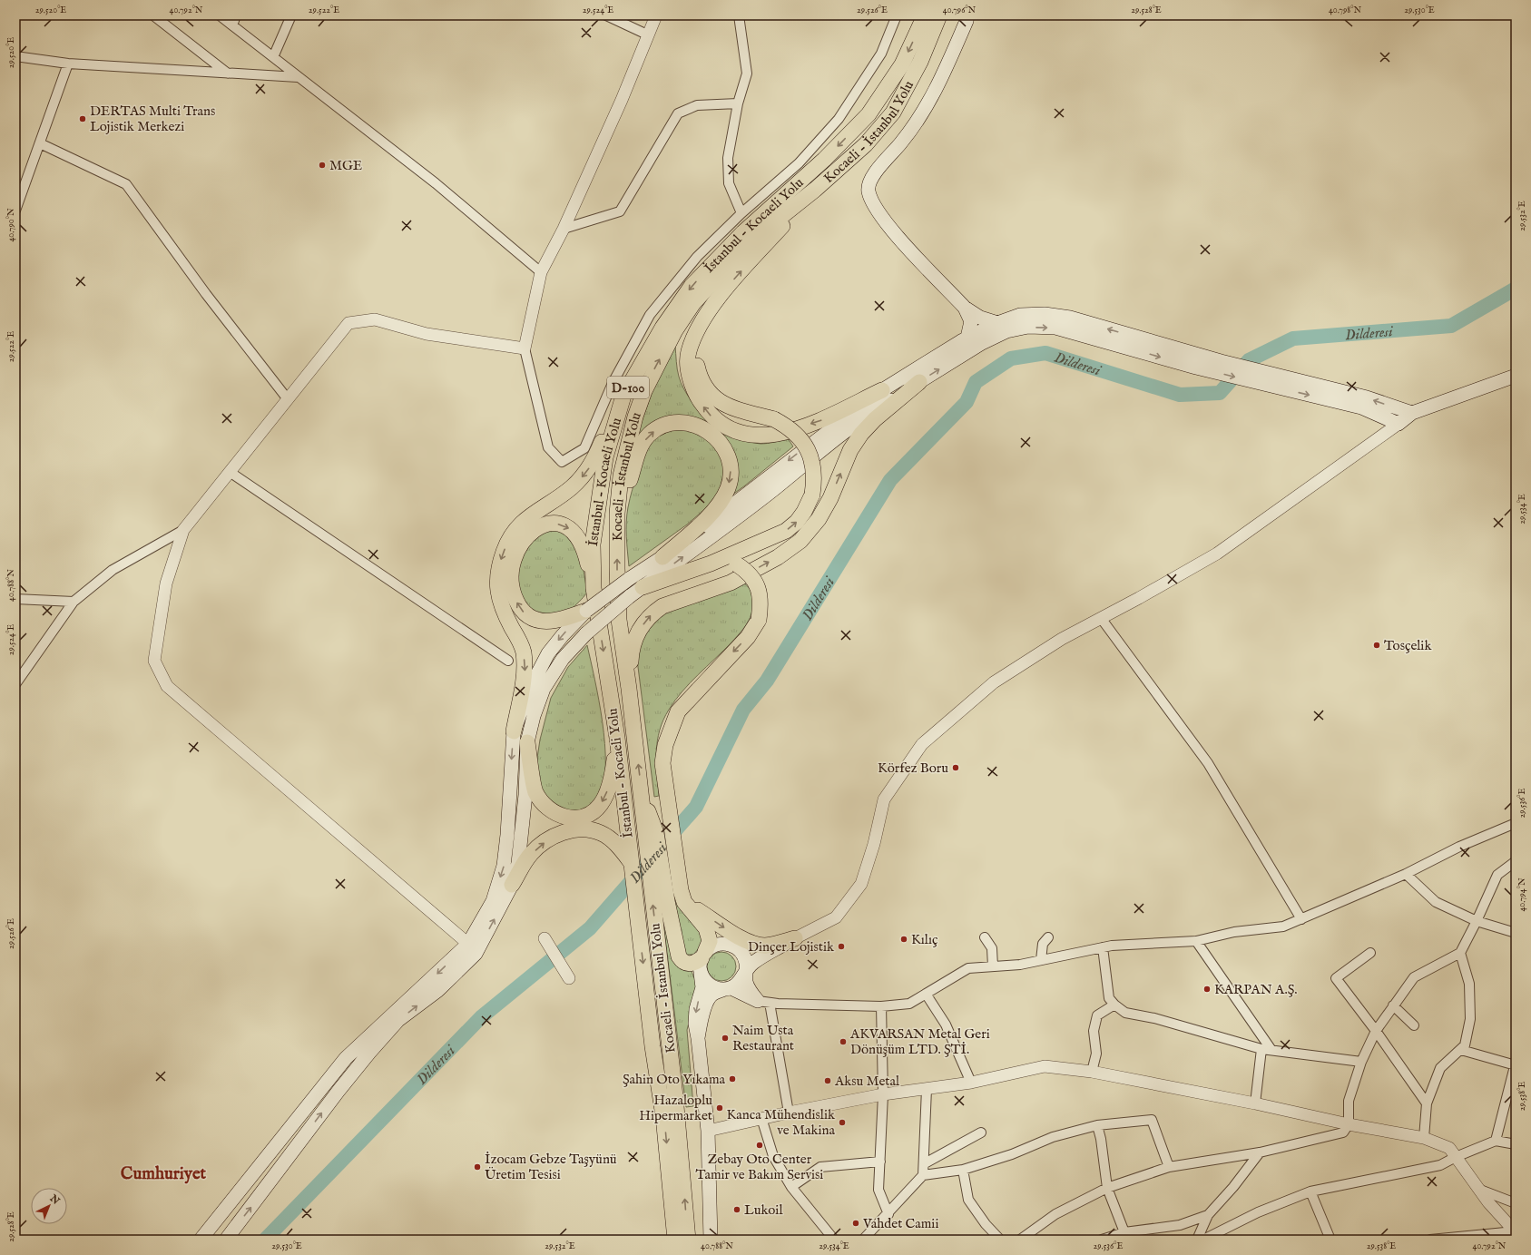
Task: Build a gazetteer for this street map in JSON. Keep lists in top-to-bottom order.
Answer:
{
  "streets": {
    "highway": ["Kocaeli - İstanbul Yolu", "İstanbul - Kocaeli Yolu", "D-100"]
  },
  "one_way": ["Kocaeli - İstanbul Yolu", "İstanbul - Kocaeli Yolu"],
  "districts": ["Cumhuriyet"],
  "water": ["Dilderesi"],
  "places": [
    "DERTAS Multi Trans Lojistik Merkezi",
    "MGE",
    "Tosçelik",
    "Körfez Boru",
    "Kılıç",
    "Dinçer Lojistik",
    "KARPAN A.Ş.",
    "Naim Usta Restaurant",
    "AKVARSAN Metal Geri Dönüşüm LTD. ŞTİ.",
    "Şahin Oto Yıkama",
    "Aksu Metal",
    "Hazaloplu Hipermarket",
    "Kanca Mühendislik ve Makina",
    "Zebay Oto Center Tamir ve Bakım Servisi",
    "İzocam Gebze Taşyünü Üretim Tesisi",
    "Lukoil",
    "Vahdet Camii"
  ],
  "north": "top right",
  "coordinates": [
    "29.520°E",
    "40.792°N",
    "29.522°E",
    "29.524°E",
    "29.526°E",
    "40.796°N",
    "29.528°E",
    "40.798°N",
    "29.530°E",
    "29.532°E",
    "40.790°N",
    "29.534°E",
    "40.788°N",
    "29.536°E",
    "40.794°N",
    "29.538°E"
  ]
}
